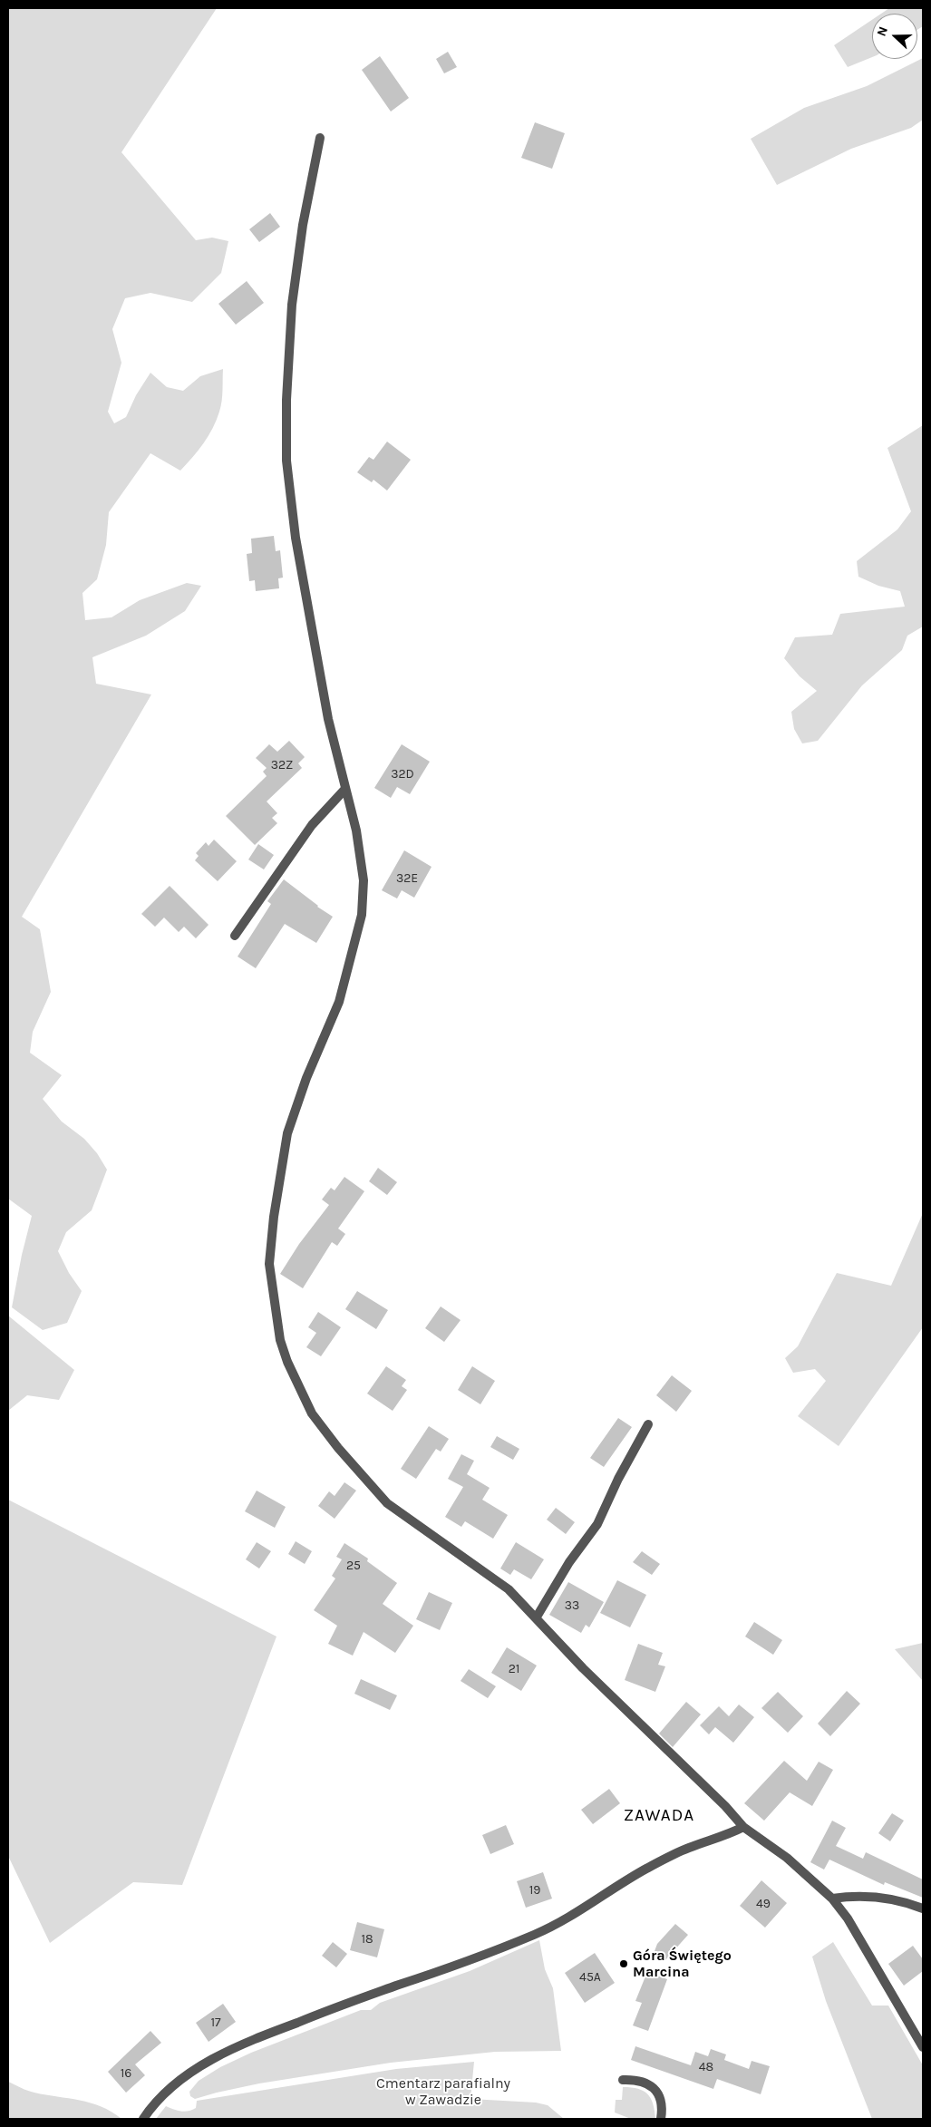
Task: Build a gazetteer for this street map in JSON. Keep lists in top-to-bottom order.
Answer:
{
  "districts": ["ZAWADA"],
  "parks": ["Cmentarz parafialny w Zawadzie"],
  "places": ["Góra Świętego Marcina"],
  "house_numbers": [
    "32Z",
    "32D",
    "32E",
    "25",
    "33",
    "21",
    "19",
    "49",
    "18",
    "45A",
    "17",
    "48",
    "16"
  ],
  "north": "left"
}
